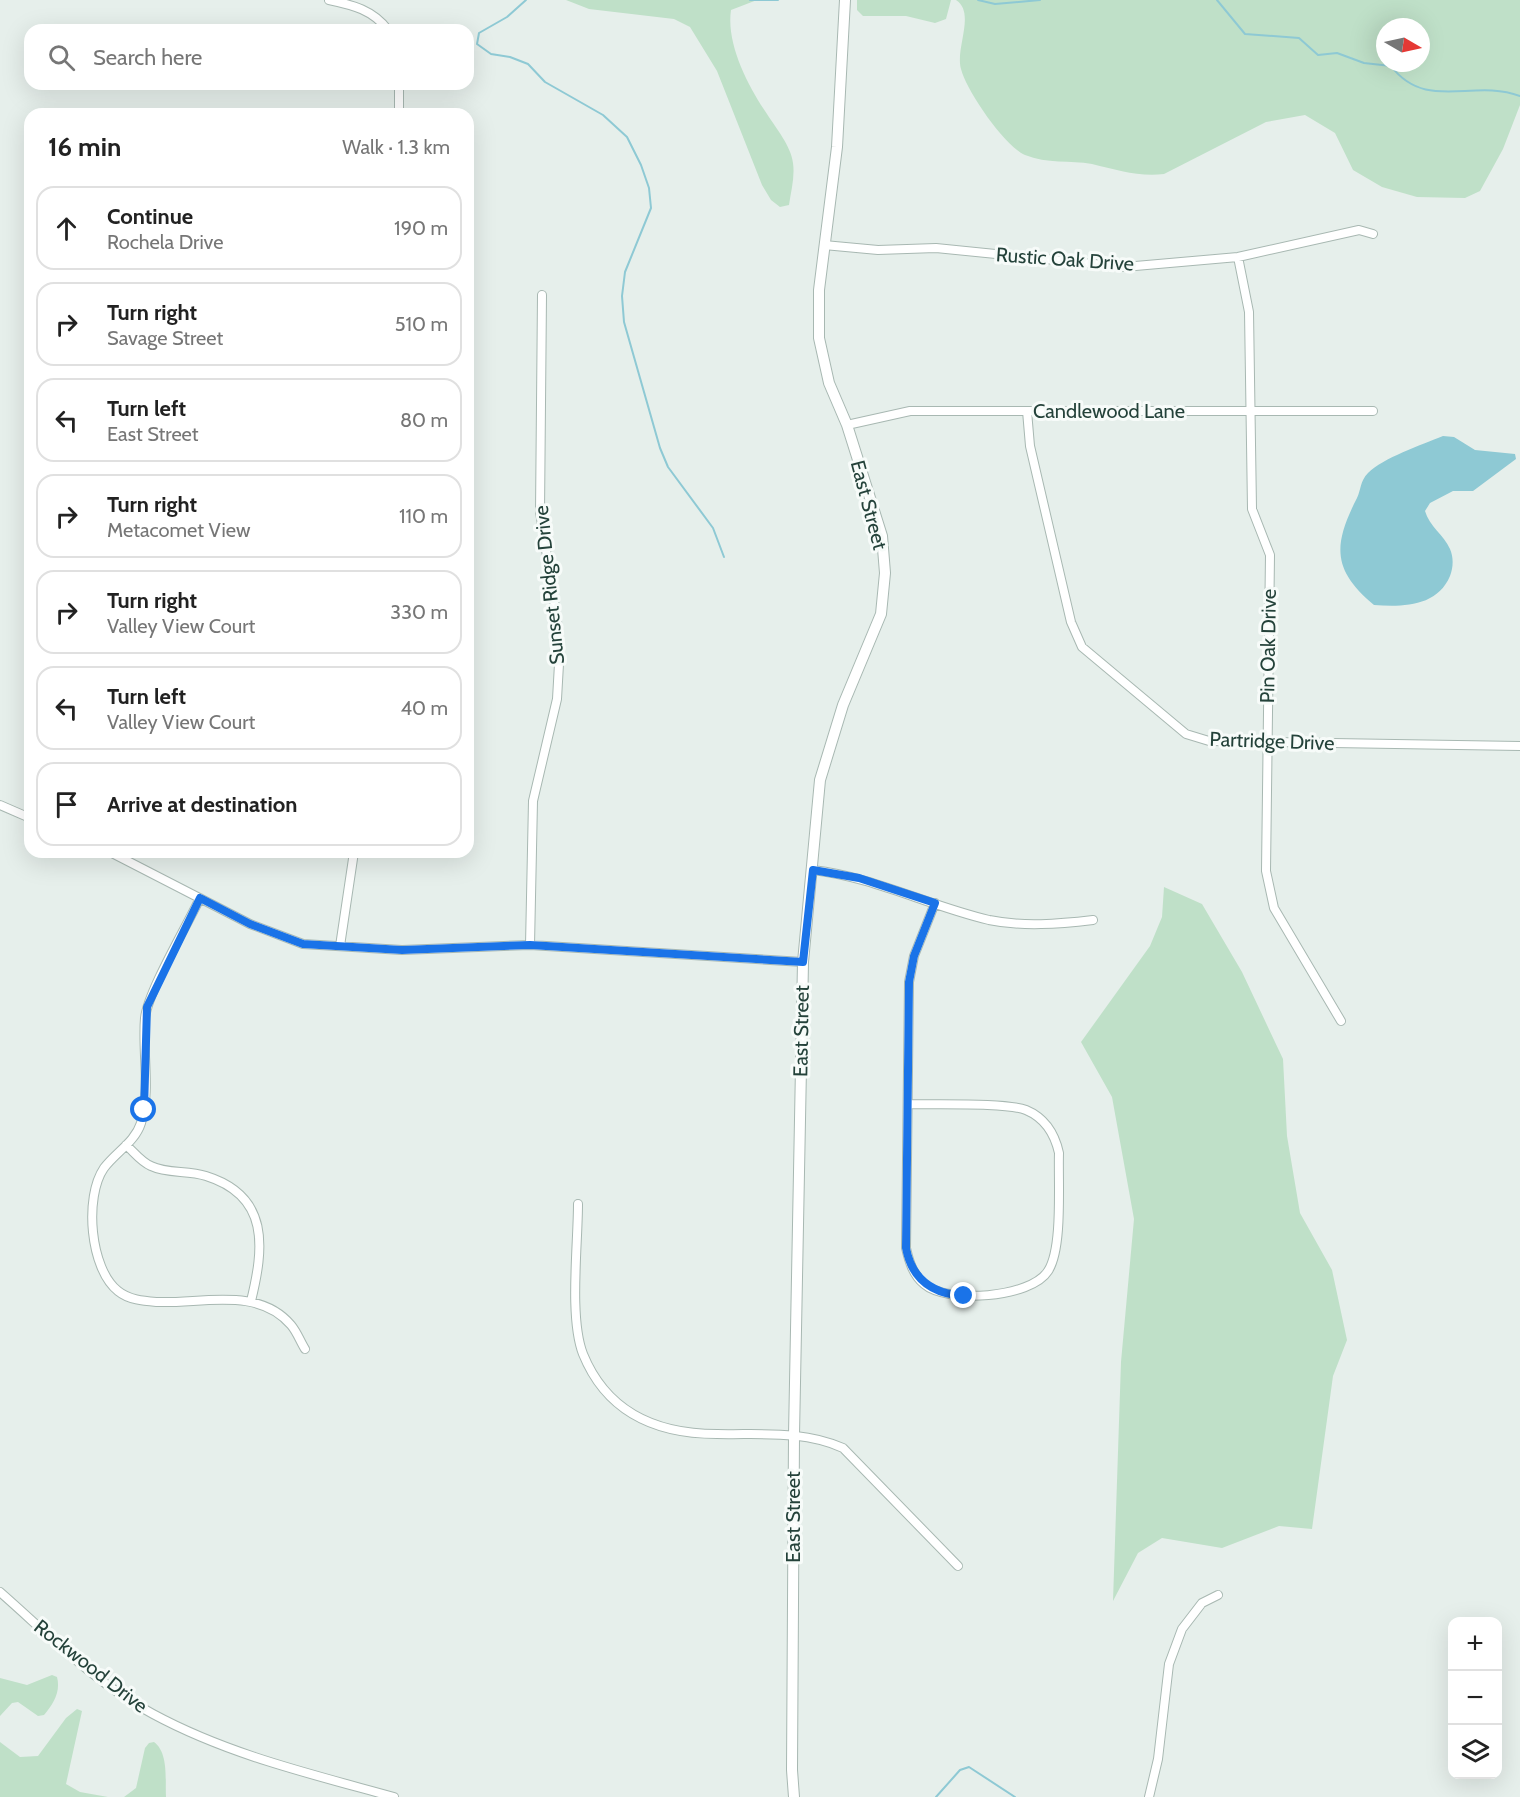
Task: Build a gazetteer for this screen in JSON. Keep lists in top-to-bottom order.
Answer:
{
  "streets": {
    "street": [
      "Rustic Oak Drive",
      "Candlewood Lane",
      "East Street",
      "Sunset Ridge Drive",
      "Pin Oak Drive",
      "Partridge Drive",
      "Rockwood Drive"
    ]
  },
  "crossings": [
    ["Rustic Oak Drive", "East Street"],
    ["Rustic Oak Drive", "Pin Oak Drive"],
    ["Candlewood Lane", "East Street"],
    ["Candlewood Lane", "Pin Oak Drive"],
    ["Candlewood Lane", "Partridge Drive"],
    ["Pin Oak Drive", "Partridge Drive"]
  ],
  "north": "right",
  "page": {
    "search": "Search here",
    "heading": ["16 min", "Walk · 1.3 km"],
    "list": [
      ["Continue", "Rochela Drive", "190 m"],
      ["Turn right", "Savage Street", "510 m"],
      ["Turn left", "East Street", "80 m"],
      ["Turn right", "Metacomet View", "110 m"],
      ["Turn right", "Valley View Court", "330 m"],
      ["Turn left", "Valley View Court", "40 m"],
      "Arrive at destination"
    ],
    "map_buttons": ["+", "−"]
  }
}
